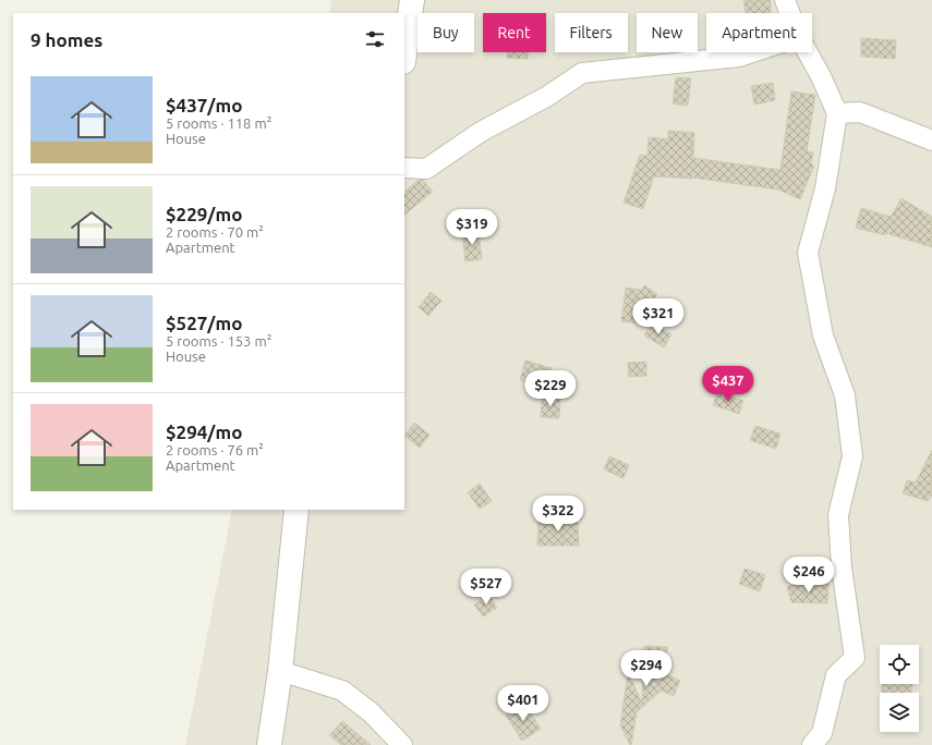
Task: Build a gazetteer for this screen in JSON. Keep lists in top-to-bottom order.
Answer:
{
  "page": {
    "chip": [
      "Buy",
      "Rent",
      "Filters",
      "New",
      "Apartment"
    ],
    "heading": "9 homes",
    "list": [
      {
        "name": "$437/mo",
        "note": "5 rooms · 118 m² · House"
      },
      {
        "name": "$229/mo",
        "note": "2 rooms · 70 m² · Apartment"
      },
      {
        "name": "$527/mo",
        "note": "5 rooms · 153 m² · House"
      },
      {
        "name": "$294/mo",
        "note": "2 rooms · 76 m² · Apartment"
      }
    ],
    "price": [
      "$319",
      "$321",
      "$437",
      "$229",
      "$322",
      "$246",
      "$527",
      "$294",
      "$401"
    ]
  }
}
